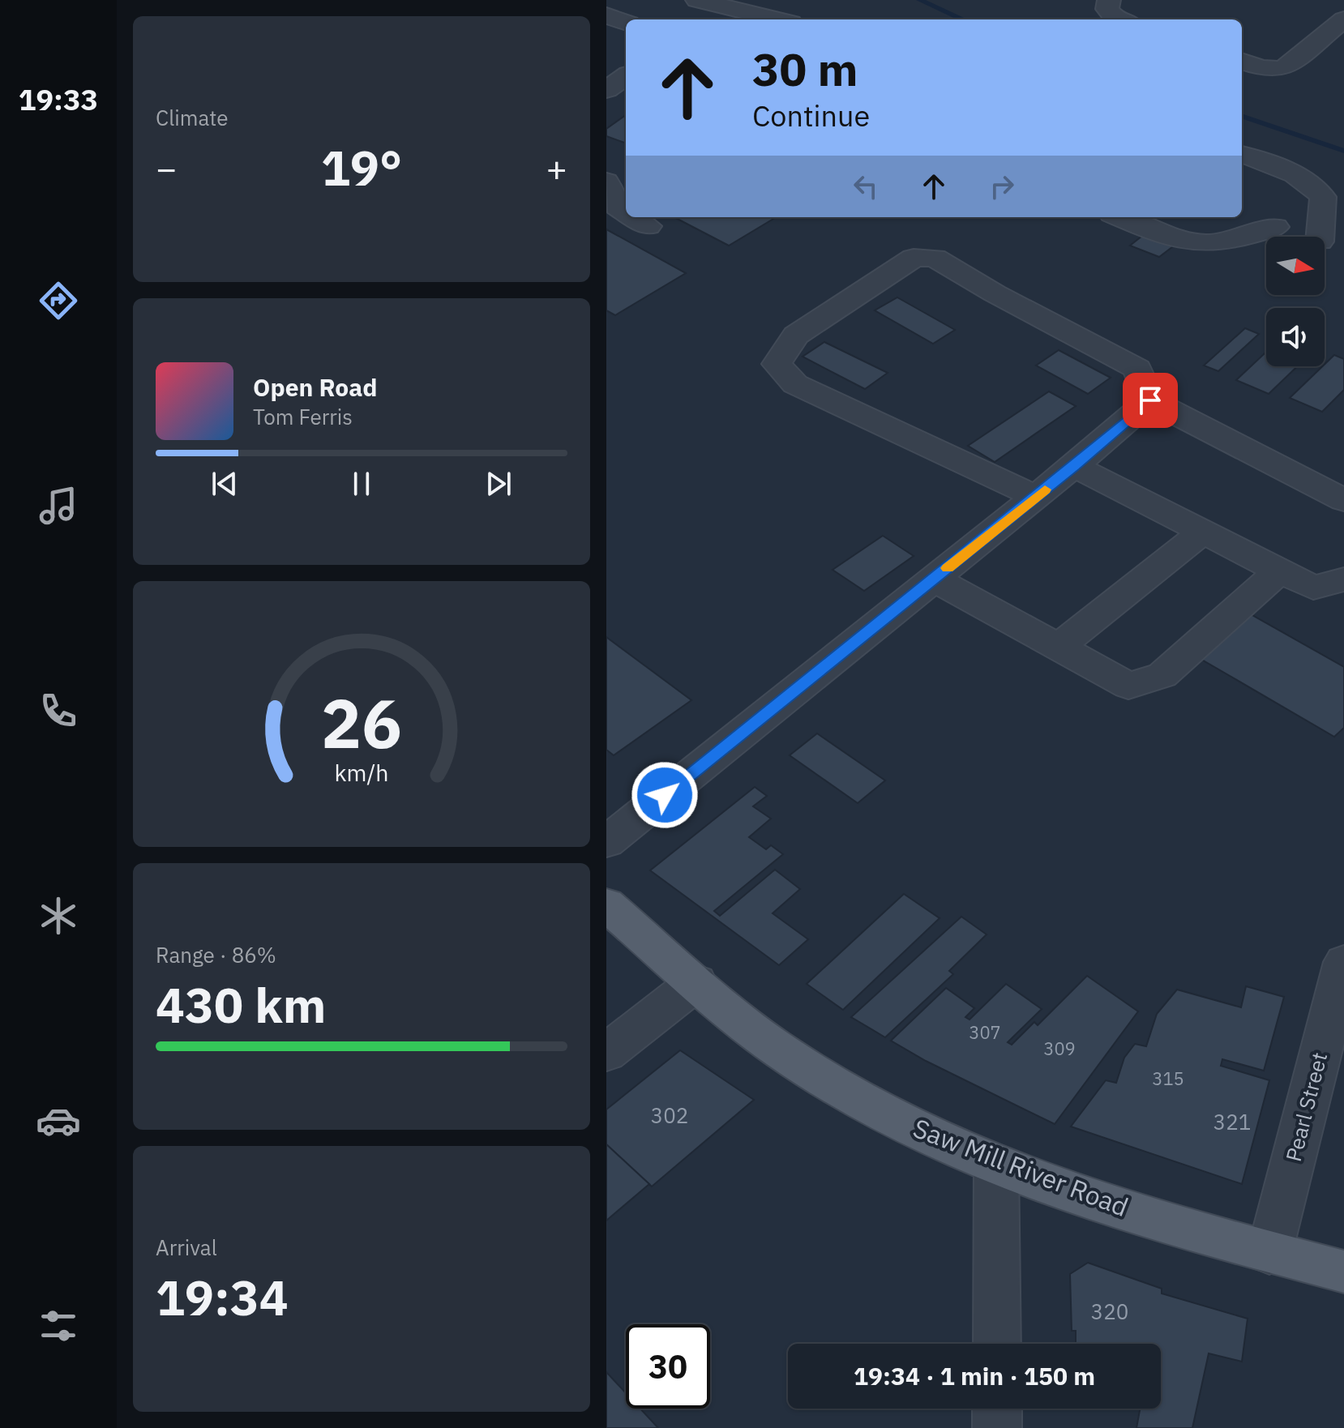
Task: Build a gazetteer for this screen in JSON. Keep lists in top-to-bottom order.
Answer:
{
  "streets": {
    "main road": ["Saw Mill River Road"],
    "street": ["Pearl Street"]
  },
  "crossings": [
    ["Pearl Street", "Saw Mill River Road"]
  ],
  "house_numbers": [
    "307",
    "309",
    "315",
    "302",
    "321",
    "320"
  ],
  "north": "right",
  "page": {
    "tabs": "19:33",
    "tile": [
      "Climate",
      ["Range · 86%", "430 km"],
      ["Arrival", "19:34"]
    ],
    "turn": ["30 m", "Continue"],
    "heat": ["−", "19°", "+"],
    "song": ["Open Road", "Tom Ferris"],
    "limit": "30",
    "trip": "19:34 · 1 min · 150 m",
    "gauge": ["26", "km/h"]
  }
}
